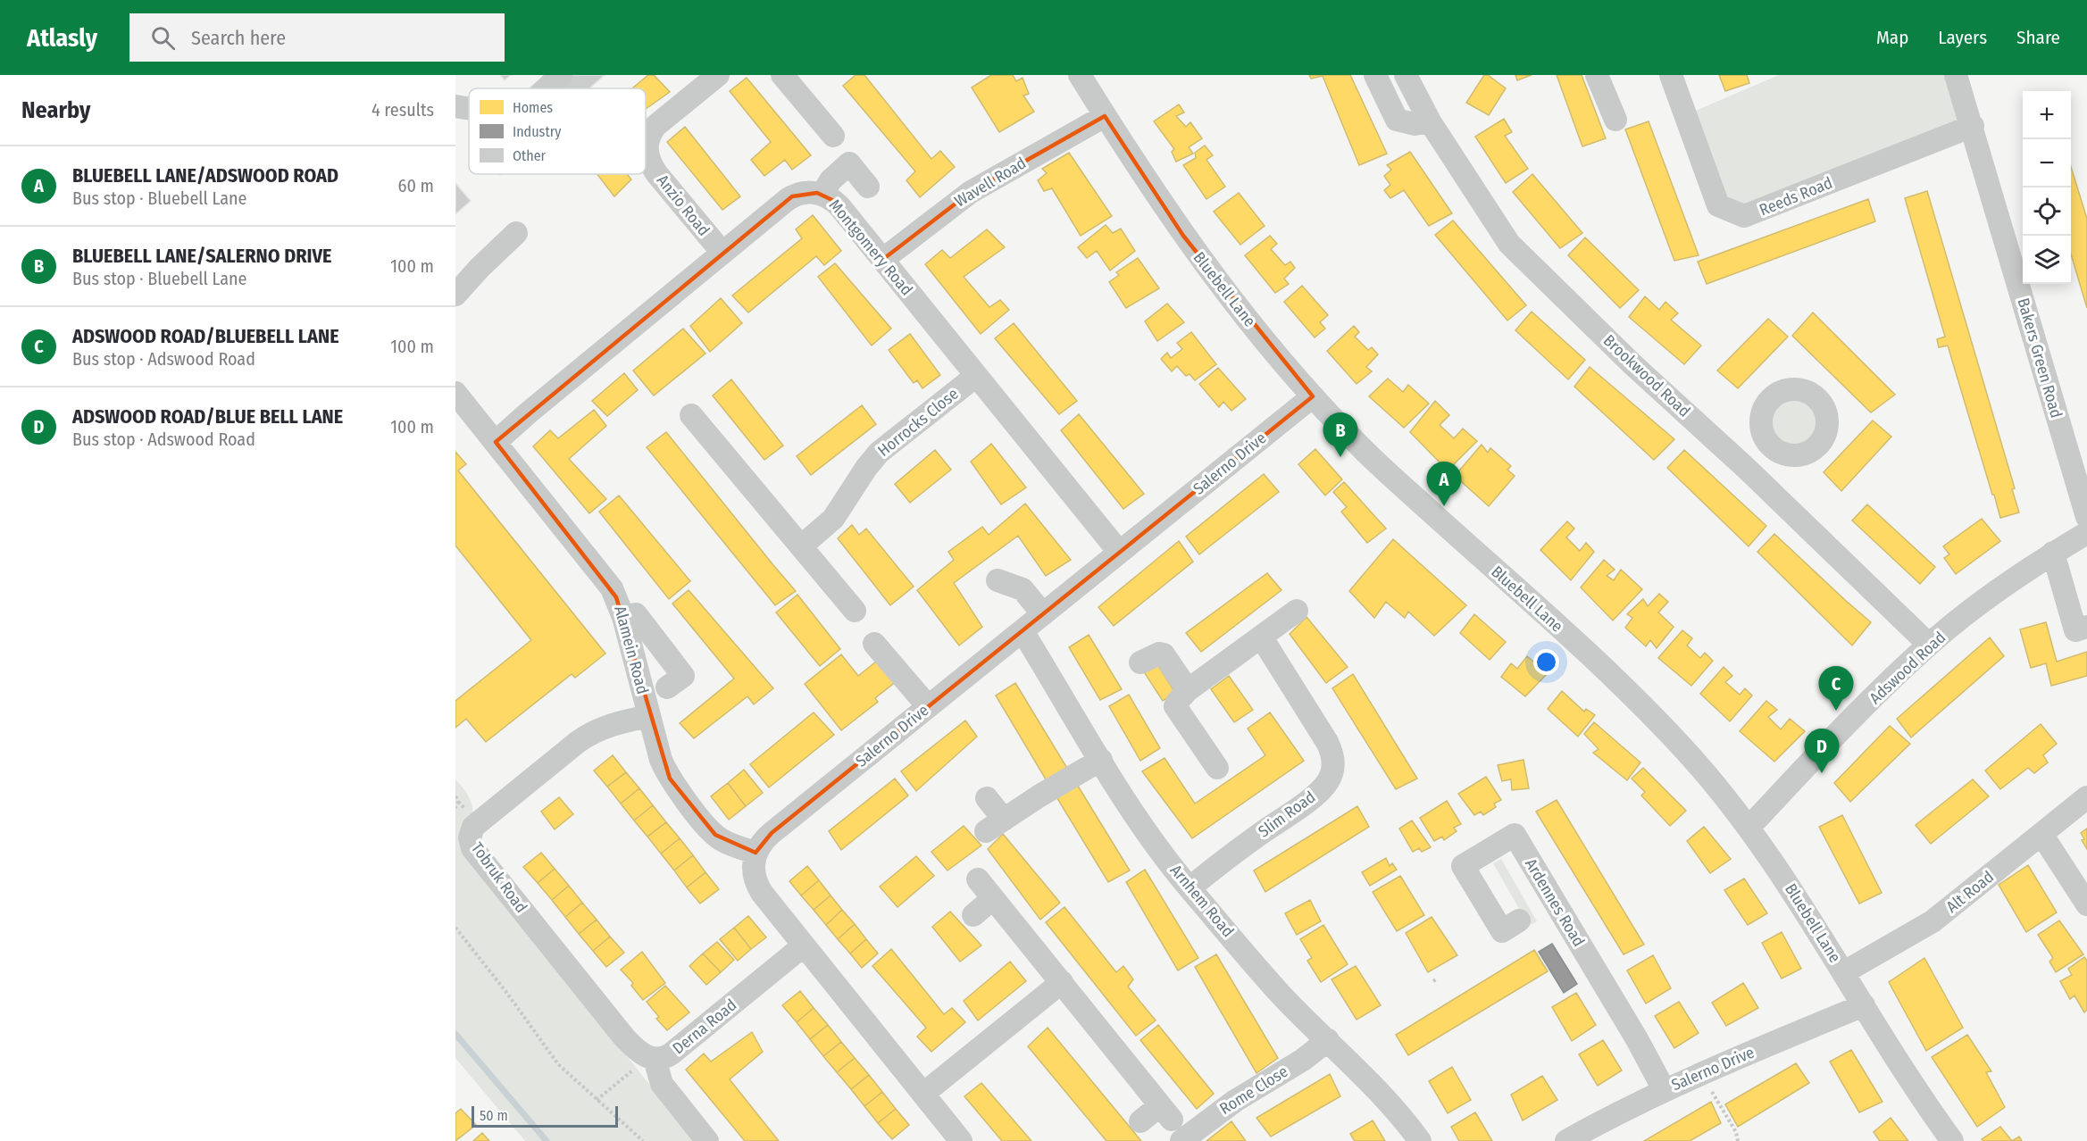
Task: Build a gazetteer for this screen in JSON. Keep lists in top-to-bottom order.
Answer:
{
  "streets": {
    "street": [
      "Wavell Road",
      "Reeds Road",
      "Anzio Road",
      "Montgomery Road",
      "Bluebell Lane",
      "Bakers Green Road",
      "Brookwood Road",
      "Horrocks Close",
      "Salerno Drive",
      "Alamein Road",
      "Adswood Road",
      "Slim Road",
      "Tobruk Road",
      "Alt Road",
      "Arnhem Road",
      "Ardennes Road",
      "Derna Road",
      "Rome Close"
    ]
  },
  "crossings": [
    ["Wavell Road", "Montgomery Road"],
    ["Wavell Road", "Bluebell Lane"],
    ["Reeds Road", "Bakers Green Road"],
    ["Anzio Road", "Montgomery Road"],
    ["Montgomery Road", "Horrocks Close"],
    ["Montgomery Road", "Salerno Drive"],
    ["Montgomery Road", "Alamein Road"],
    ["Bluebell Lane", "Salerno Drive"],
    ["Bluebell Lane", "Adswood Road"],
    ["Bluebell Lane", "Alt Road"],
    ["Brookwood Road", "Adswood Road"],
    ["Salerno Drive", "Alamein Road"],
    ["Salerno Drive", "Arnhem Road"],
    ["Salerno Drive", "Ardennes Road"],
    ["Alamein Road", "Tobruk Road"],
    ["Slim Road", "Arnhem Road"],
    ["Tobruk Road", "Derna Road"],
    ["Arnhem Road", "Rome Close"]
  ],
  "legend": ["Homes", "Industry", "Other"],
  "scale_bar": "50 m",
  "page": {
    "header": "Atlasly",
    "search": "Search here",
    "nav": ["Map", "Layers", "Share"],
    "heading": ["Nearby", "4 results"],
    "map_buttons": ["+", "−"],
    "list": [
      {
        "mark": "A",
        "name": "BLUEBELL LANE/ADSWOOD ROAD",
        "note": "Bus stop · Bluebell Lane",
        "value": "60 m"
      },
      {
        "mark": "B",
        "name": "BLUEBELL LANE/SALERNO DRIVE",
        "note": "Bus stop · Bluebell Lane",
        "value": "100 m"
      },
      {
        "mark": "C",
        "name": "ADSWOOD ROAD/BLUEBELL LANE",
        "note": "Bus stop · Adswood Road",
        "value": "100 m"
      },
      {
        "mark": "D",
        "name": "ADSWOOD ROAD/BLUE BELL LANE",
        "note": "Bus stop · Adswood Road",
        "value": "100 m"
      }
    ],
    "pins": [
      "B",
      "A",
      "C",
      "D"
    ],
    "scale": "50 m"
  }
}
